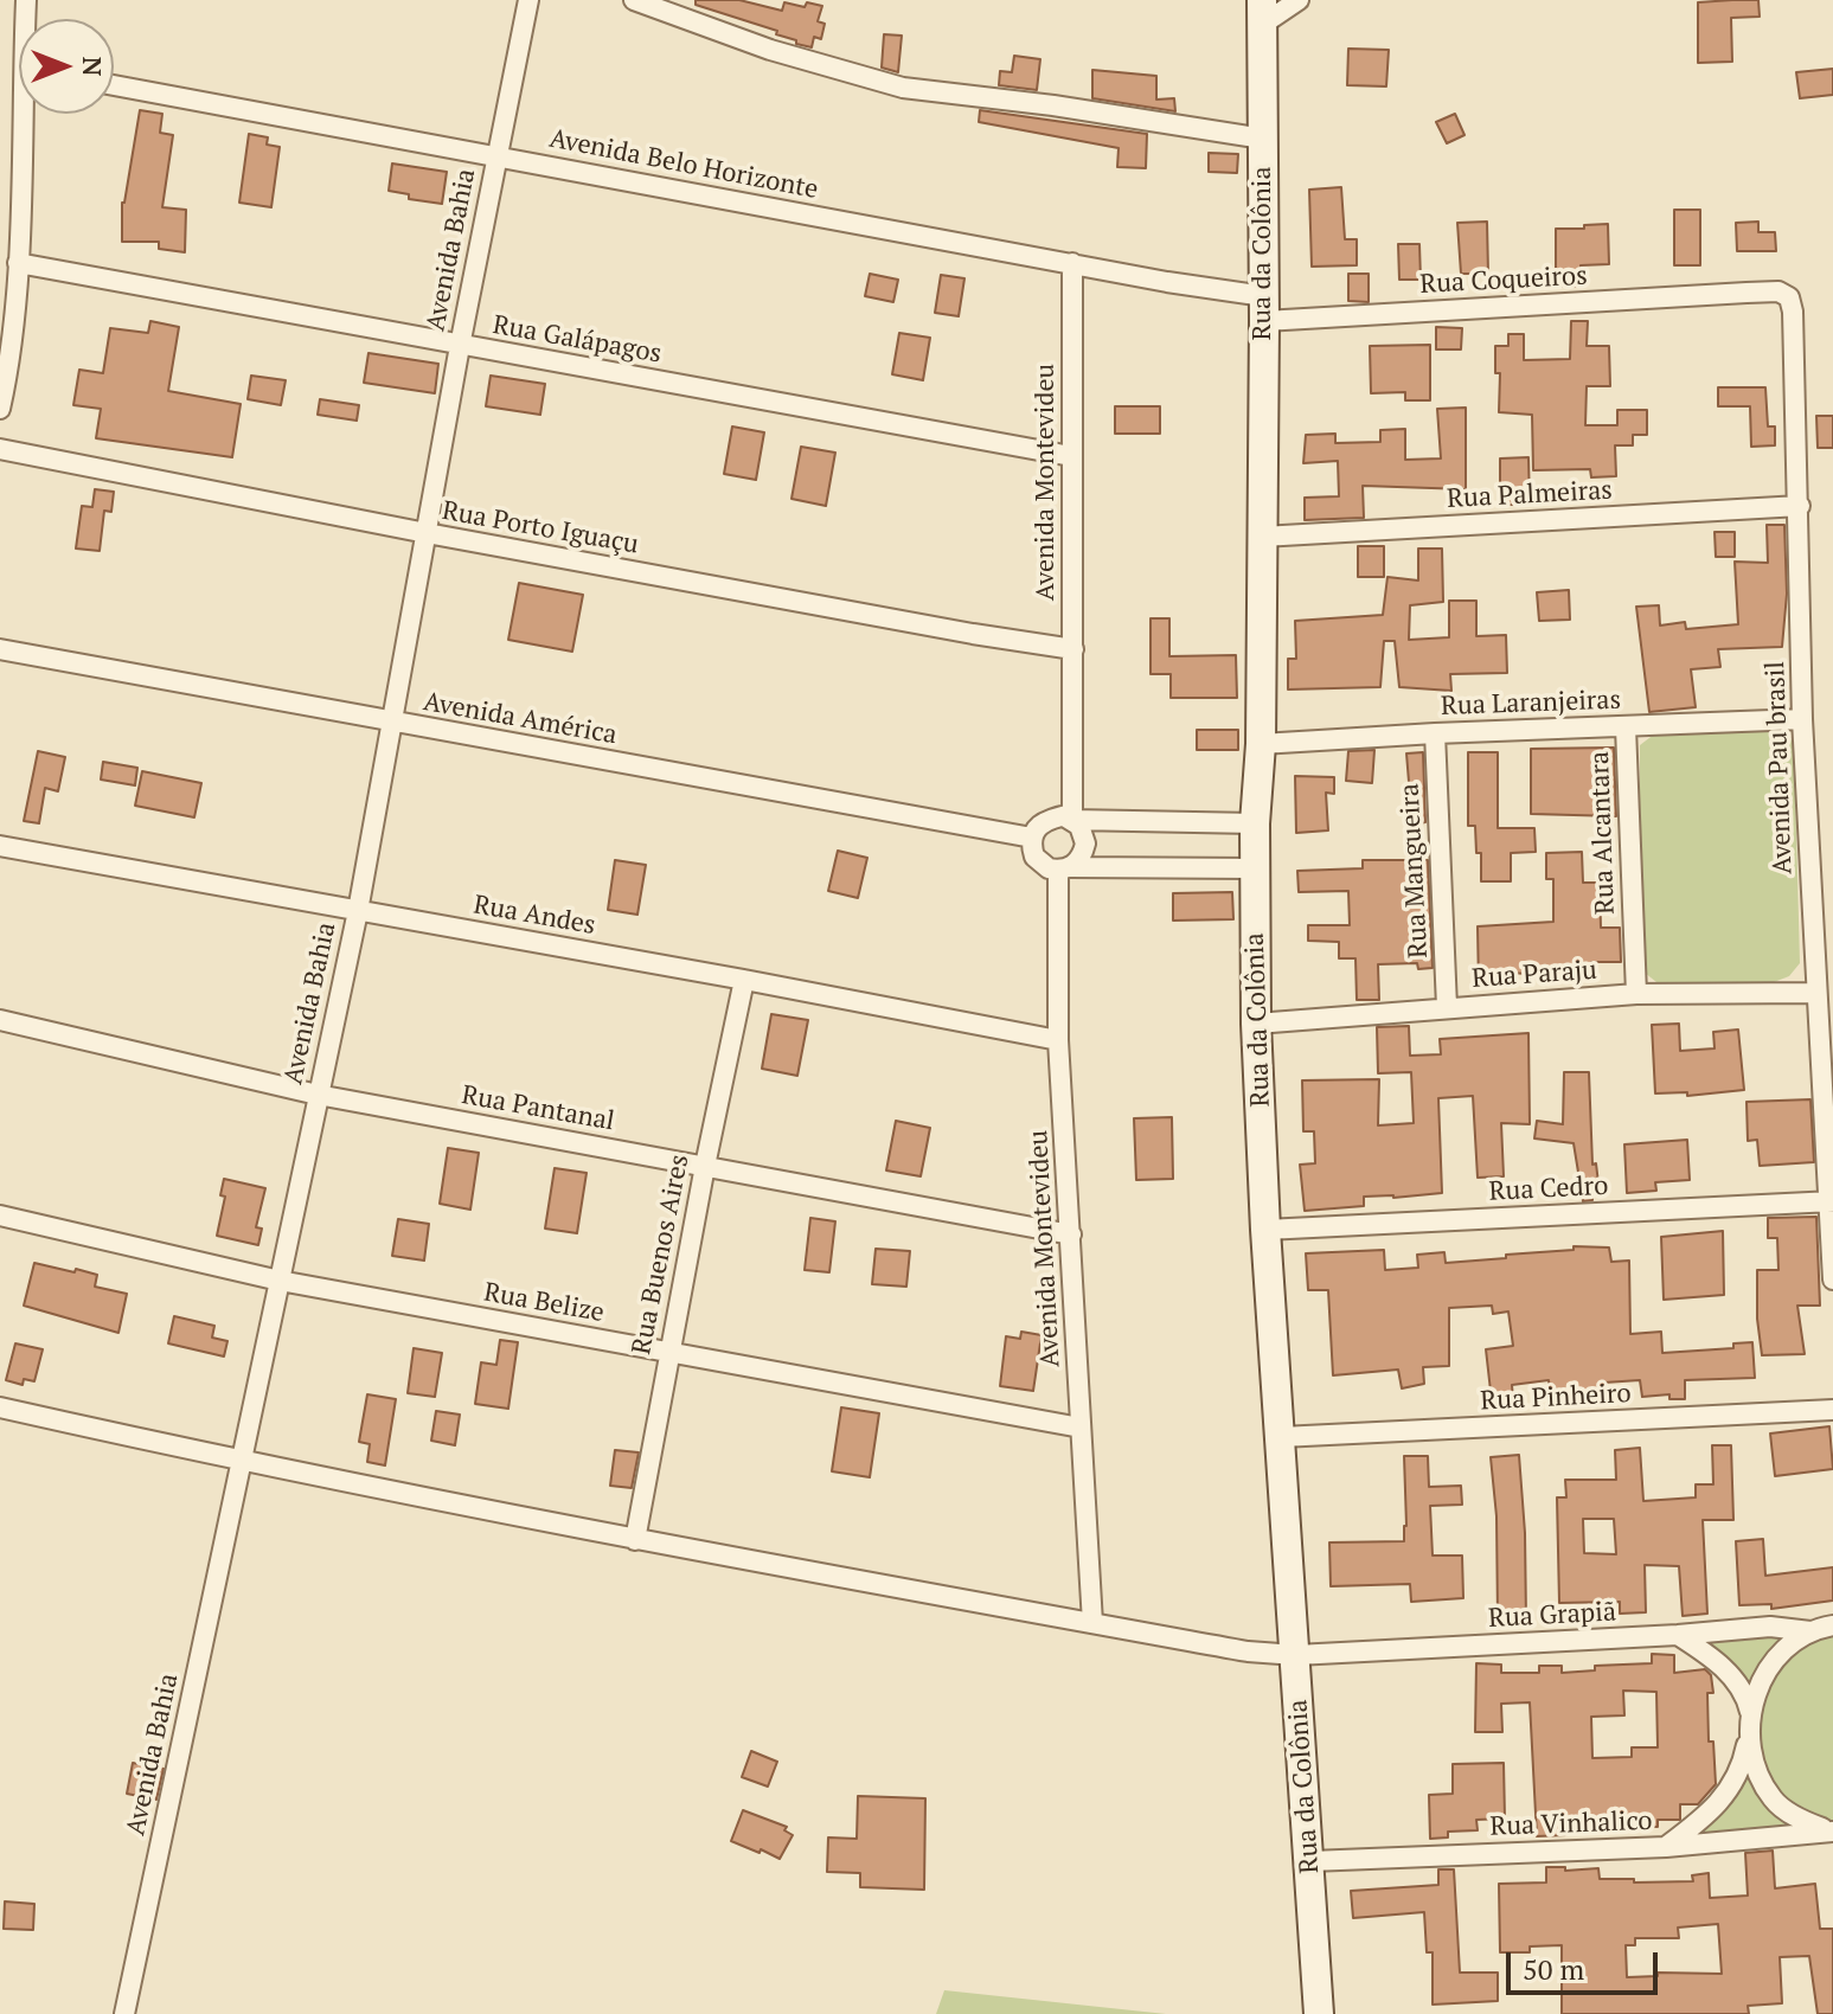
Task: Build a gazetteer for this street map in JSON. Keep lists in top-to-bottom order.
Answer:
{
  "streets": {
    "main road": ["Rua da Colônia"],
    "street": [
      "Avenida Belo Horizonte",
      "Avenida Bahia",
      "Rua Coqueiros",
      "Rua Galápagos",
      "Avenida Montevideu",
      "Rua Palmeiras",
      "Rua Porto Iguaçu",
      "Rua Laranjeiras",
      "Avenida América",
      "Avenida Pau brasil",
      "Rua Alcantara",
      "Rua Mangueira",
      "Rua Andes",
      "Rua Paraju",
      "Rua Pantanal",
      "Rua Cedro",
      "Rua Buenos Aires",
      "Rua Belize",
      "Rua Pinheiro",
      "Rua Grapiã",
      "Rua Vinhalico"
    ]
  },
  "crossings": [
    ["Avenida Belo Horizonte", "Avenida Bahia"],
    ["Avenida Belo Horizonte", "Rua da Colônia"],
    ["Avenida Belo Horizonte", "Rua Coqueiros"],
    ["Avenida Belo Horizonte", "Avenida Montevideu"],
    ["Avenida Bahia", "Rua Galápagos"],
    ["Avenida Bahia", "Rua Porto Iguaçu"],
    ["Avenida Bahia", "Avenida América"],
    ["Avenida Bahia", "Rua Andes"],
    ["Avenida Bahia", "Rua Pantanal"],
    ["Avenida Bahia", "Rua Belize"],
    ["Avenida Bahia", "Rua Grapiã"],
    ["Rua da Colônia", "Rua Coqueiros"],
    ["Rua da Colônia", "Rua Palmeiras"],
    ["Rua da Colônia", "Rua Laranjeiras"],
    ["Rua da Colônia", "Rua Paraju"],
    ["Rua da Colônia", "Rua Cedro"],
    ["Rua da Colônia", "Rua Pinheiro"],
    ["Rua da Colônia", "Rua Grapiã"],
    ["Rua da Colônia", "Rua Vinhalico"],
    ["Rua Coqueiros", "Avenida Pau brasil"],
    ["Rua Galápagos", "Avenida Montevideu"],
    ["Avenida Montevideu", "Rua Porto Iguaçu"],
    ["Avenida Montevideu", "Avenida América"],
    ["Avenida Montevideu", "Rua Andes"],
    ["Avenida Montevideu", "Rua Pantanal"],
    ["Avenida Montevideu", "Rua Belize"],
    ["Avenida Montevideu", "Rua Grapiã"],
    ["Rua Palmeiras", "Avenida Pau brasil"],
    ["Rua Laranjeiras", "Avenida Pau brasil"],
    ["Rua Laranjeiras", "Rua Alcantara"],
    ["Rua Laranjeiras", "Rua Mangueira"],
    ["Avenida Pau brasil", "Rua Paraju"],
    ["Avenida Pau brasil", "Rua Cedro"],
    ["Rua Alcantara", "Rua Paraju"],
    ["Rua Mangueira", "Rua Paraju"],
    ["Rua Andes", "Rua Buenos Aires"],
    ["Rua Pantanal", "Rua Buenos Aires"],
    ["Rua Buenos Aires", "Rua Belize"],
    ["Rua Buenos Aires", "Rua Grapiã"]
  ],
  "scale_bar": "50 m",
  "north": "right"
}
